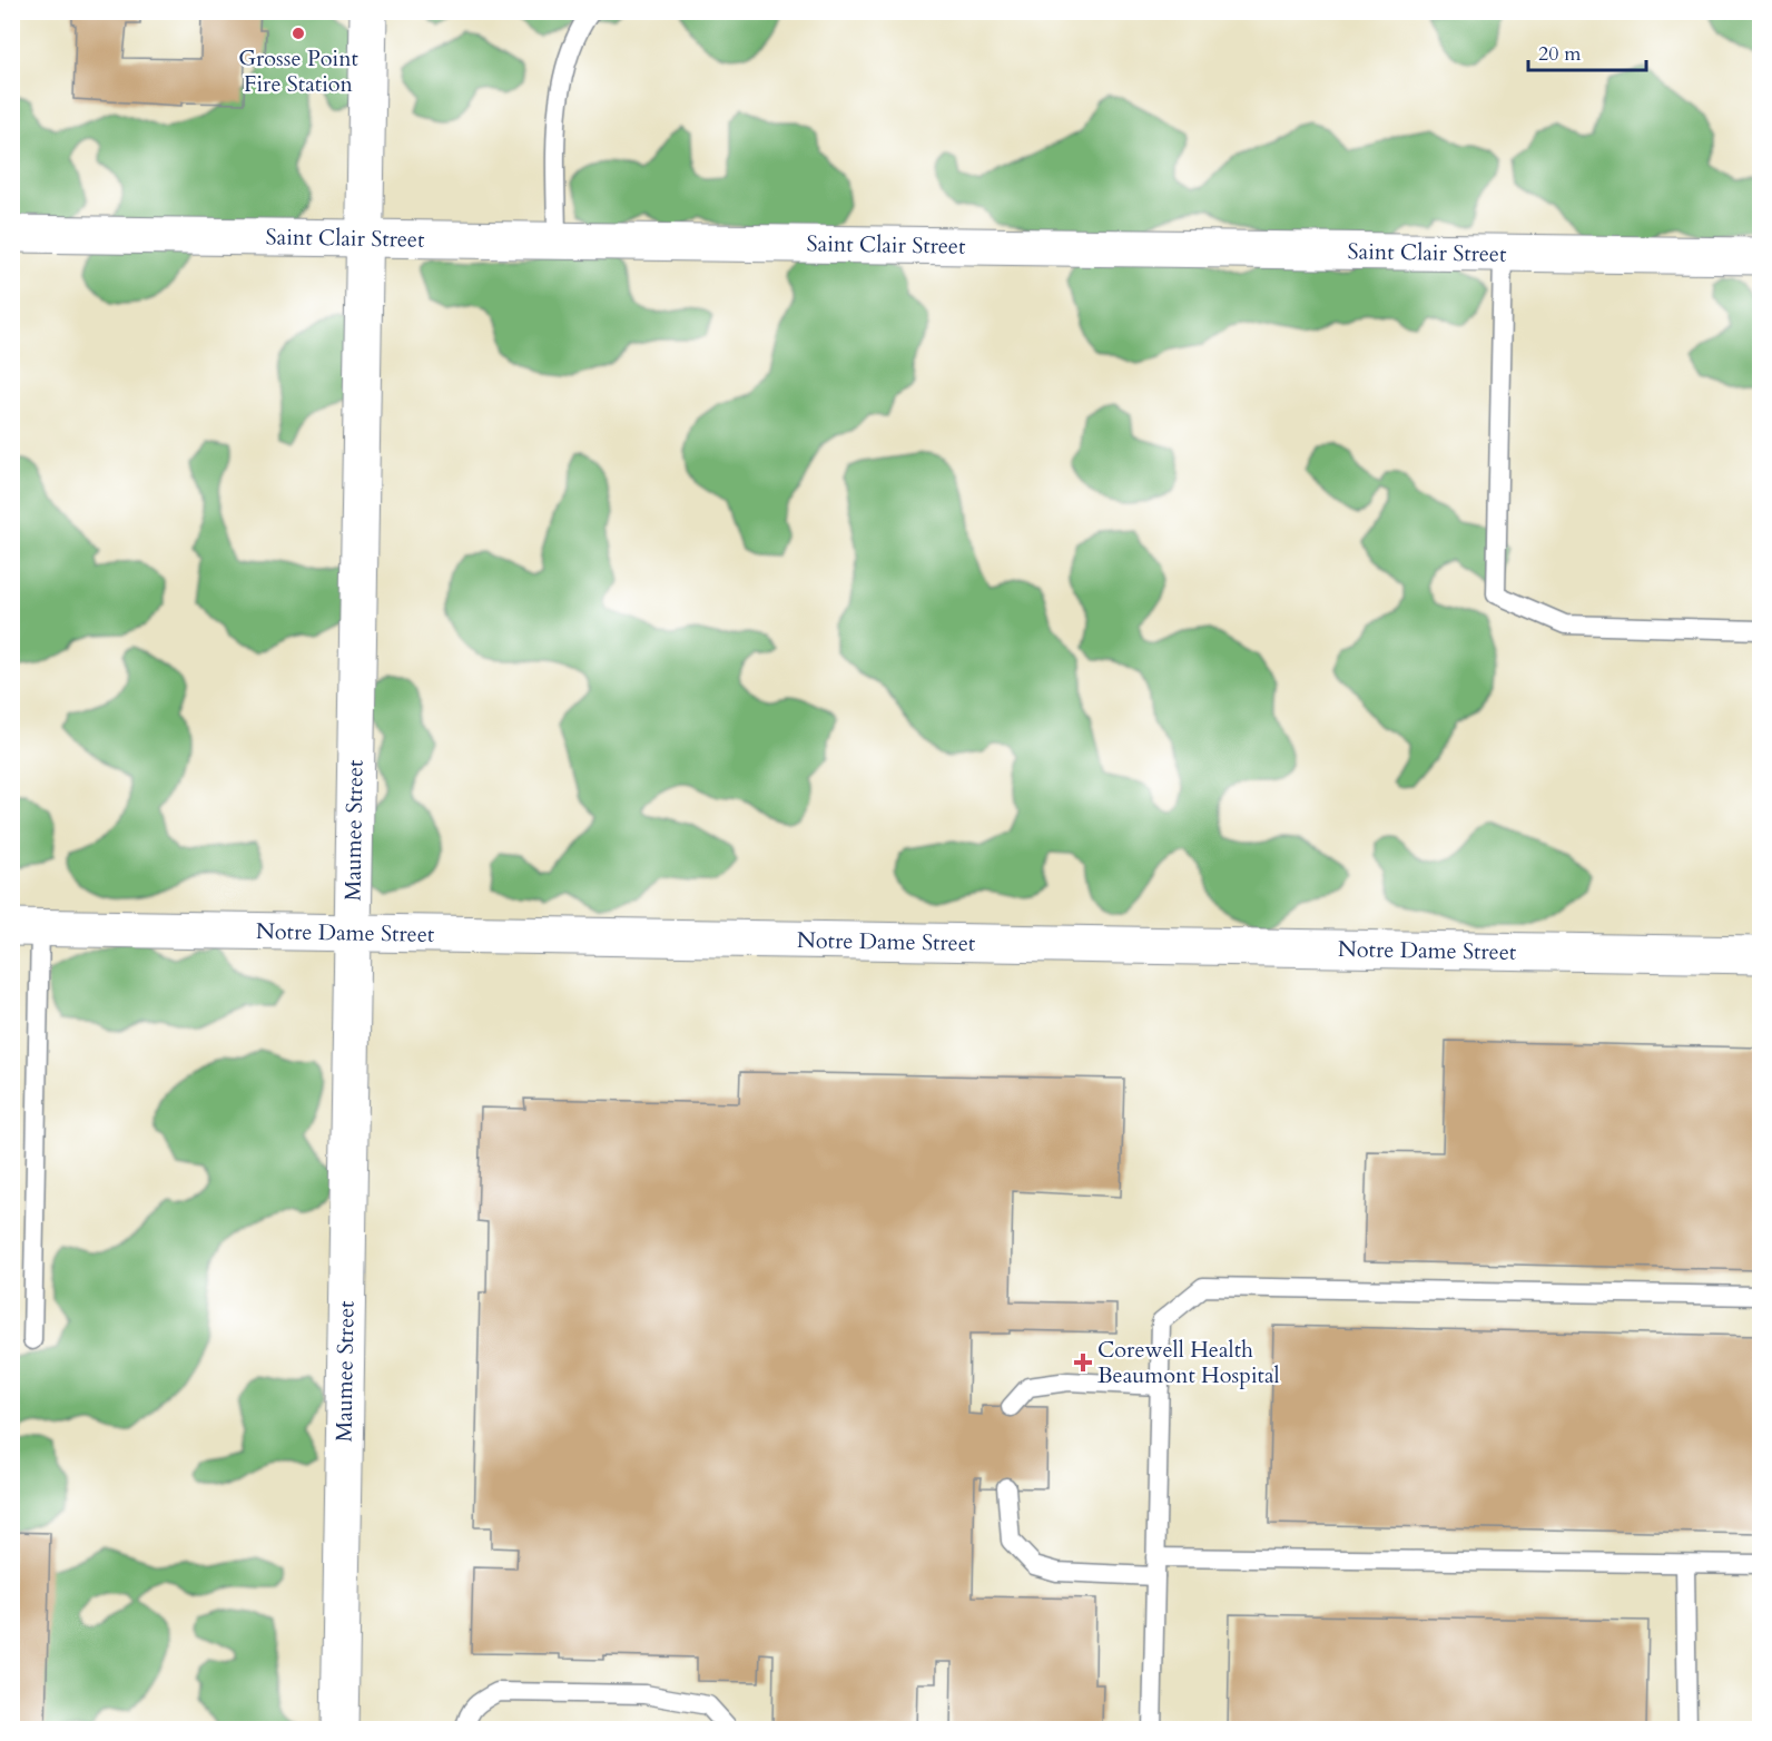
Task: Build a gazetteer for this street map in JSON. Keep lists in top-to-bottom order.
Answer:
{
  "streets": {
    "street": ["Saint Clair Street", "Maumee Street", "Notre Dame Street"]
  },
  "crossings": [
    ["Saint Clair Street", "Maumee Street"],
    ["Maumee Street", "Notre Dame Street"]
  ],
  "places": {
    "other": ["Grosse Point Fire Station"],
    "health": ["Corewell Health Beaumont Hospital"]
  },
  "scale_bar": "20 m"
}
